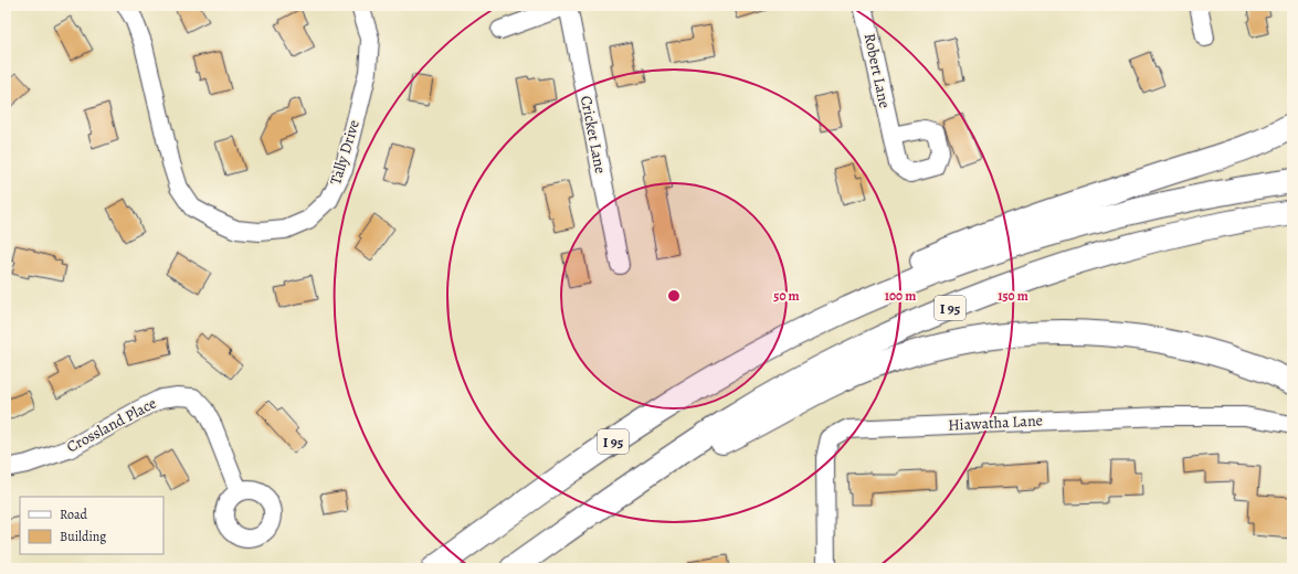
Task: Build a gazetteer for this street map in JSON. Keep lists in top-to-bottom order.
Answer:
{
  "streets": {
    "highway": ["I 95"],
    "street": [
      "Robert Lane",
      "Cricket Lane",
      "Tally Drive",
      "Hiawatha Lane",
      "Crossland Place"
    ]
  },
  "legend": ["Road", "Building"],
  "rings": ["50 m", "100 m", "150 m"]
}
